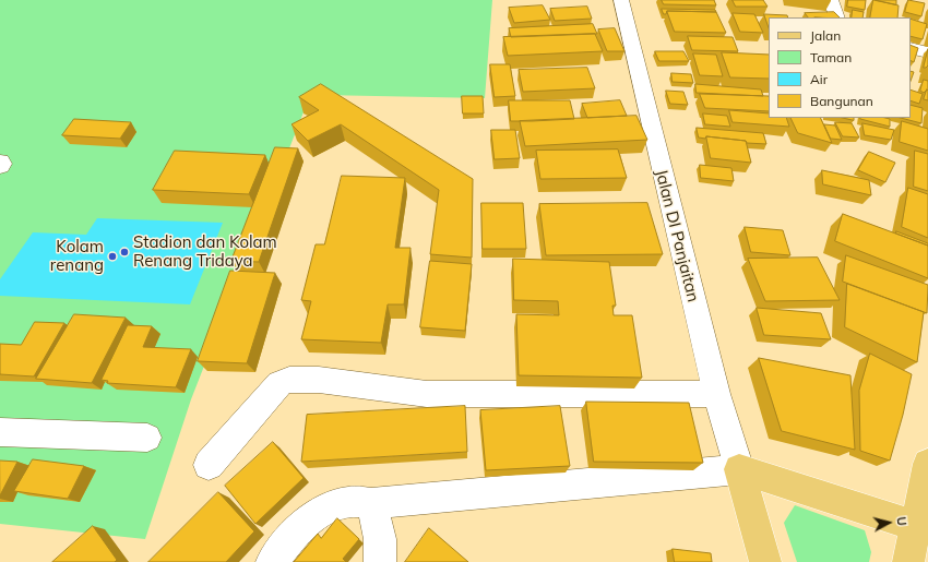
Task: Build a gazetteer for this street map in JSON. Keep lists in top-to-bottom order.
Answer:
{
  "streets": {
    "street": ["Jalan DI Panjaitan"]
  },
  "places": ["Stadion dan Kolam Renang Tridaya", "Kolam renang"],
  "legend": [
    "Jalan",
    "Taman",
    "Air",
    "Bangunan"
  ],
  "north": "right"
}
